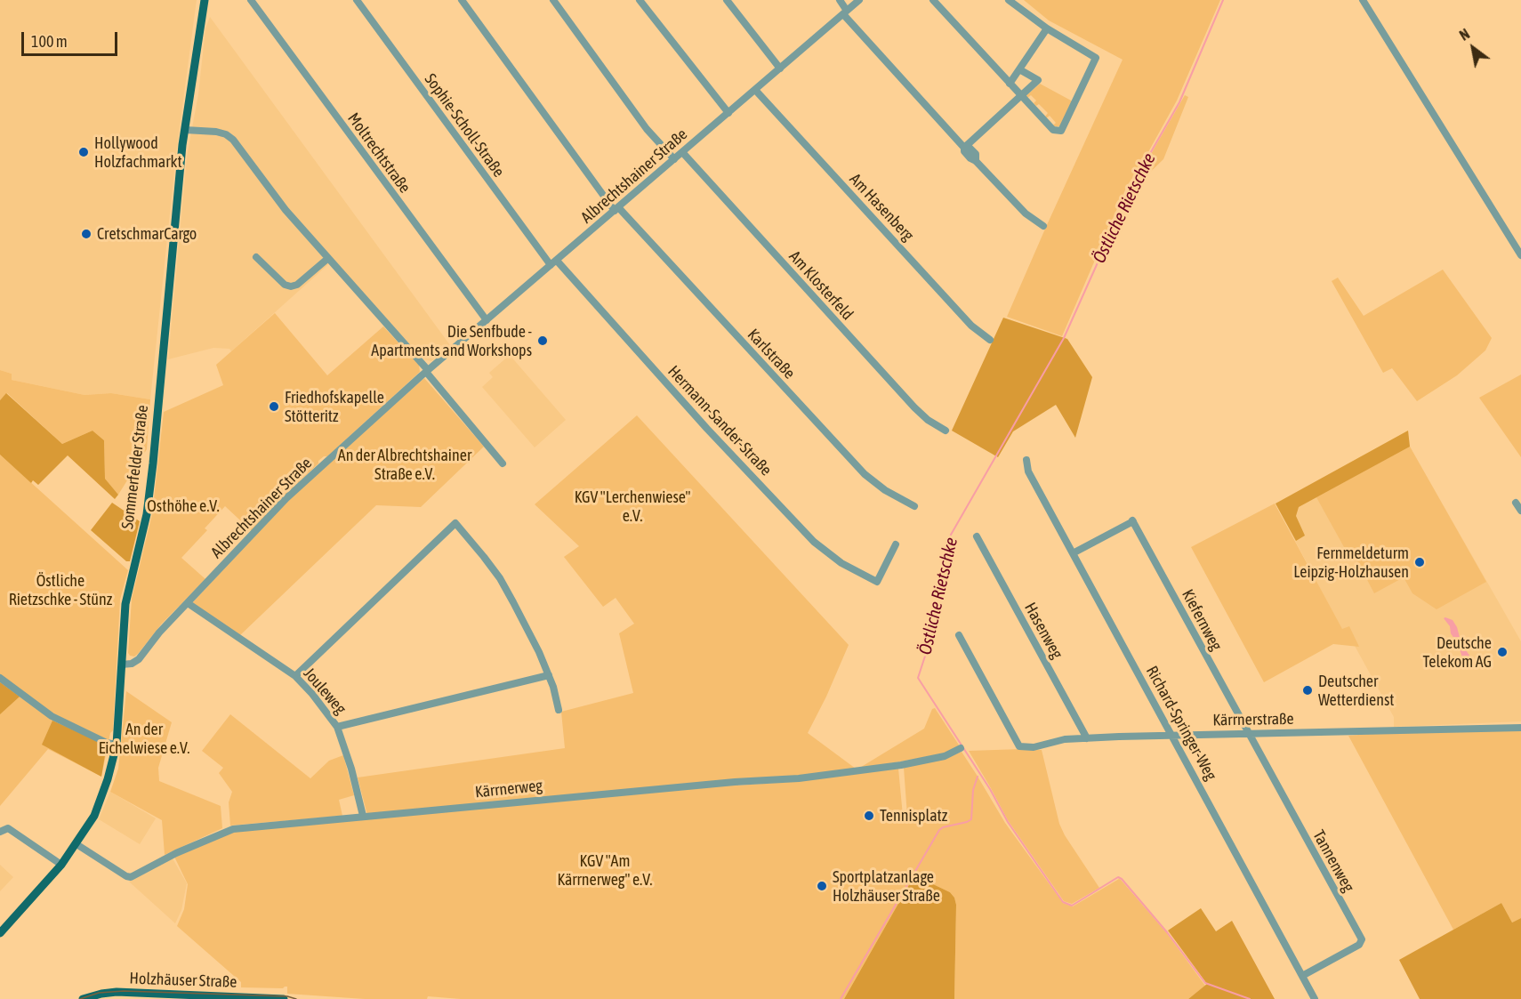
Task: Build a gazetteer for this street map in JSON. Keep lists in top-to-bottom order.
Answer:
{
  "streets": {
    "main road": ["Sommerfelder Straße", "Holzhäuser Straße"],
    "street": [
      "Sophie-Scholl-Straße",
      "Moltrechtstraße",
      "Albrechtshainer Straße",
      "Am Hasenberg",
      "Am Klosterfeld",
      "Karlstraße",
      "Hermann-Sander-Straße",
      "Kiefernweg",
      "Hasenweg",
      "Jouleweg",
      "Kärrnerstraße",
      "Richard-Springer-Weg",
      "Kärrnerweg",
      "Tannenweg"
    ]
  },
  "crossings": [
    ["Sophie-Scholl-Straße", "Albrechtshainer Straße"],
    ["Sophie-Scholl-Straße", "Hermann-Sander-Straße"],
    ["Moltrechtstraße", "Albrechtshainer Straße"],
    ["Albrechtshainer Straße", "Am Hasenberg"],
    ["Albrechtshainer Straße", "Am Klosterfeld"],
    ["Albrechtshainer Straße", "Karlstraße"],
    ["Albrechtshainer Straße", "Hermann-Sander-Straße"],
    ["Albrechtshainer Straße", "Sommerfelder Straße"],
    ["Albrechtshainer Straße", "Jouleweg"],
    ["Sommerfelder Straße", "Kärrnerweg"],
    ["Kiefernweg", "Kärrnerstraße"],
    ["Kiefernweg", "Richard-Springer-Weg"],
    ["Kiefernweg", "Tannenweg"],
    ["Hasenweg", "Kärrnerstraße"],
    ["Jouleweg", "Kärrnerweg"],
    ["Kärrnerstraße", "Richard-Springer-Weg"],
    ["Kärrnerstraße", "Tannenweg"],
    ["Richard-Springer-Weg", "Tannenweg"]
  ],
  "water": ["Östliche Rietschke"],
  "parks": [
    "An der Albrechtshainer Straße e.V.",
    "KGV \"Lerchenwiese\" e.V.",
    "Osthöhe e.V.",
    "Östliche Rietzschke - Stünz",
    "An der Eichelwiese e.V.",
    "KGV \"Am Kärrnerweg\" e.V."
  ],
  "places": [
    "Hollywood Holzfachmarkt",
    "CretschmarCargo",
    "Die Senfbude - Apartments and Workshops",
    "Friedhofskapelle Stötteritz",
    "Fernmeldeturm Leipzig-Holzhausen",
    "Deutsche Telekom AG",
    "Deutscher Wetterdienst",
    "Tennisplatz",
    "Sportplatzanlage Holzhäuser Straße"
  ],
  "scale_bar": "100 m",
  "north": "top left"
}
